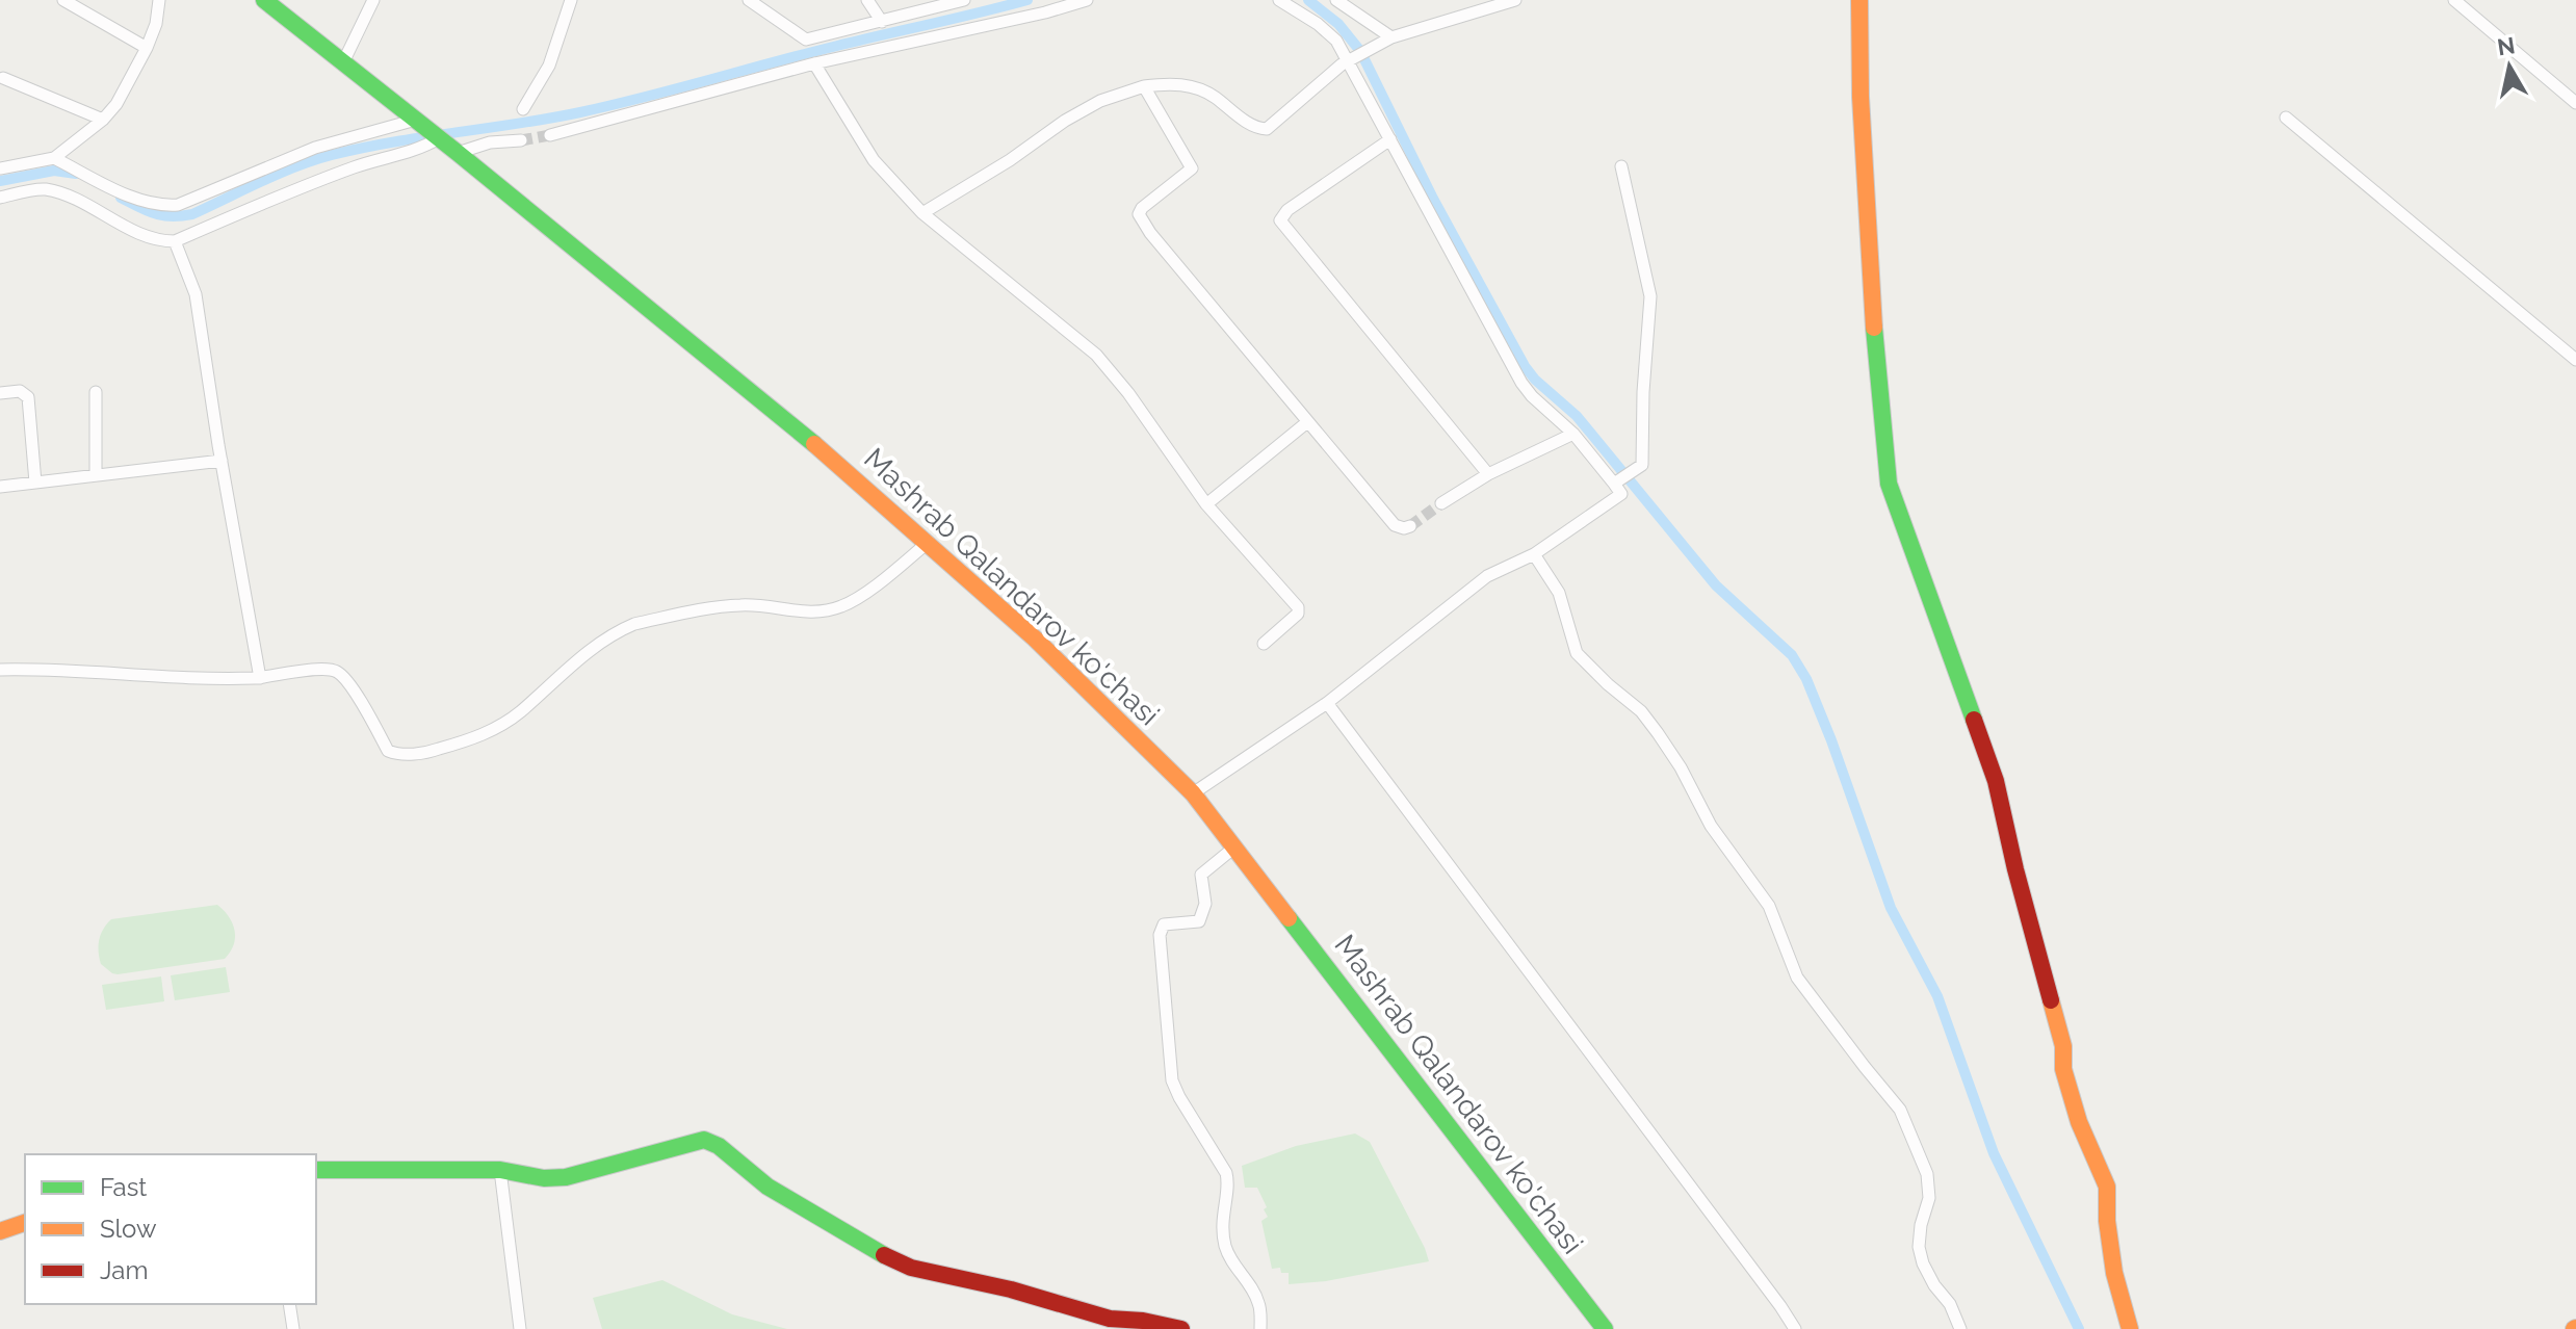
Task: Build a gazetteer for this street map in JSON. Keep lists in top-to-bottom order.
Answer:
{
  "streets": {
    "street": ["Mashrab Qalandarov ko'chasi"]
  },
  "legend": ["Fast", "Slow", "Jam"],
  "north": "top"
}
